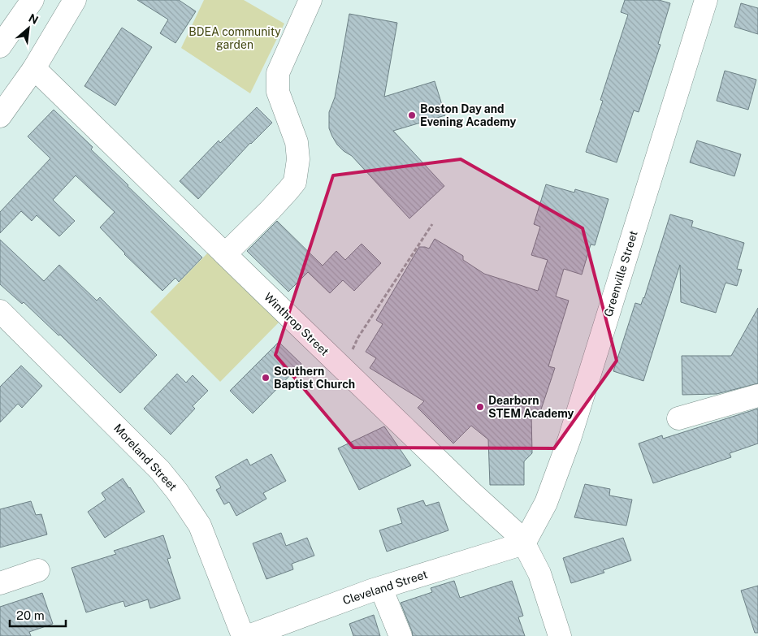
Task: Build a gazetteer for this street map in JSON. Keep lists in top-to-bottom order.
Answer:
{
  "streets": {
    "street": [
      "Greenville Street",
      "Winthrop Street",
      "Moreland Street",
      "Cleveland Street"
    ]
  },
  "crossings": [
    ["Greenville Street", "Winthrop Street"],
    ["Greenville Street", "Cleveland Street"],
    ["Winthrop Street", "Cleveland Street"]
  ],
  "parks": ["BDEA community garden"],
  "places": ["Boston Day and Evening Academy", "Southern Baptist Church", "Dearborn STEM Academy"],
  "scale_bar": "20 m",
  "north": "top right"
}
